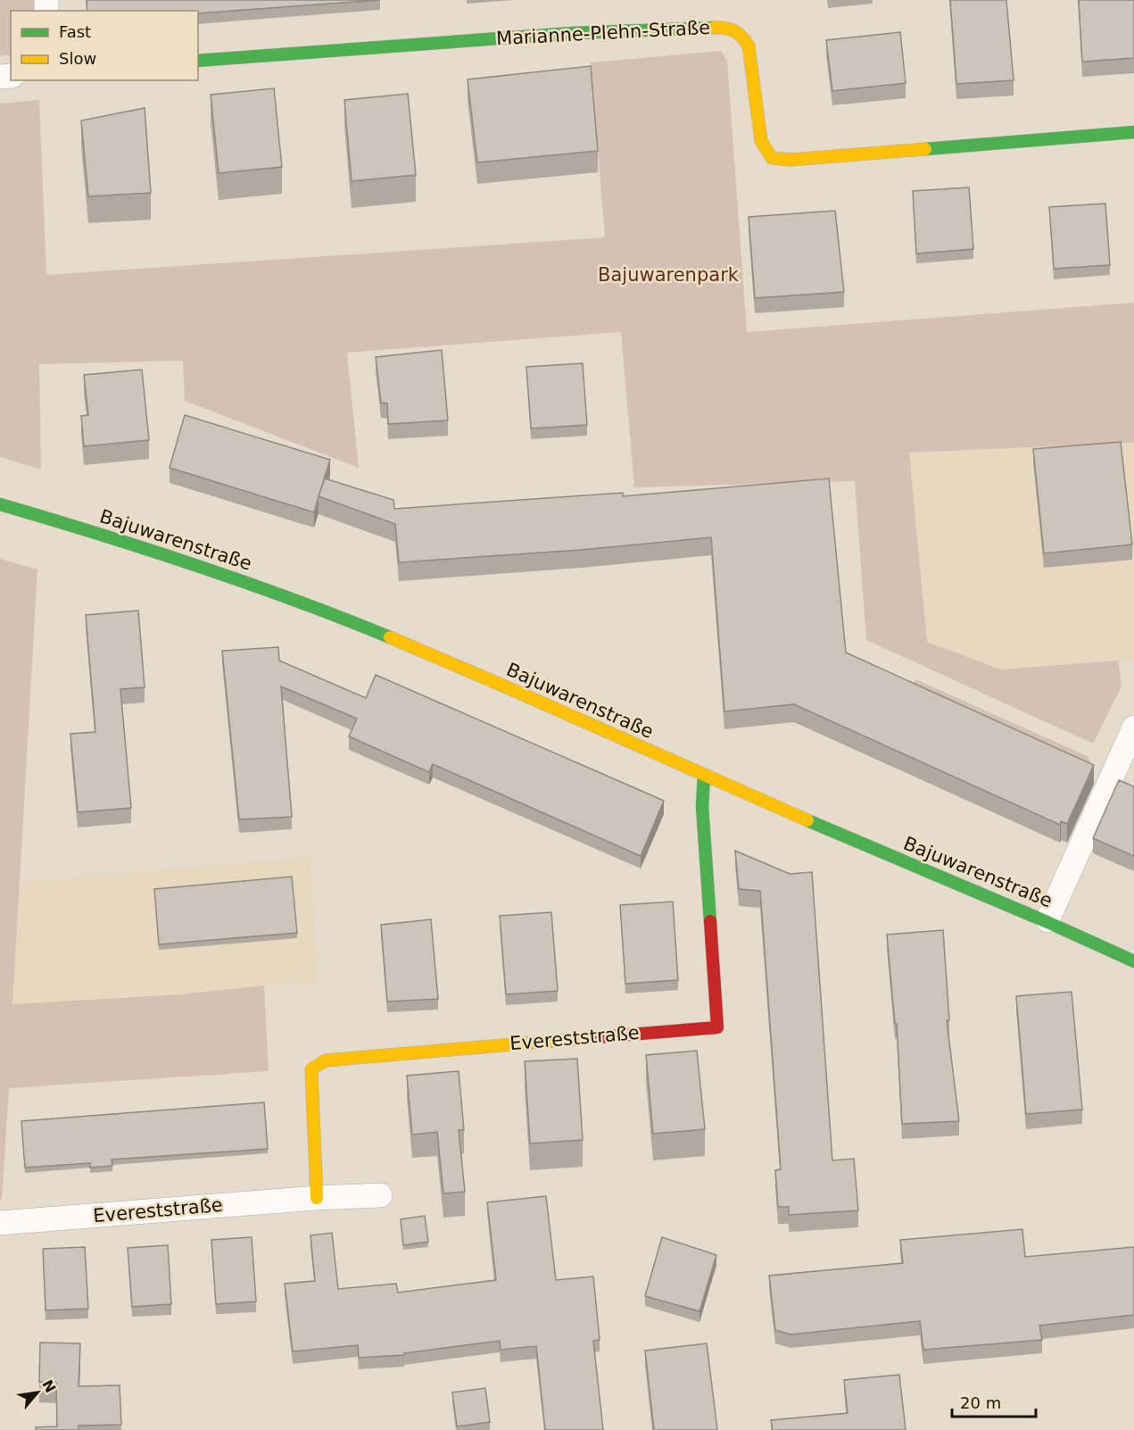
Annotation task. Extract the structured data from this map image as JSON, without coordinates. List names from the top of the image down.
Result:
{
  "streets": {
    "street": ["Marianne-Plehn-Straße", "Bajuwarenstraße", "Evereststraße"]
  },
  "crossings": [
    ["Bajuwarenstraße", "Evereststraße"]
  ],
  "parks": ["Bajuwarenpark"],
  "legend": ["Fast", "Slow"],
  "scale_bar": "20 m",
  "north": "top right"
}
